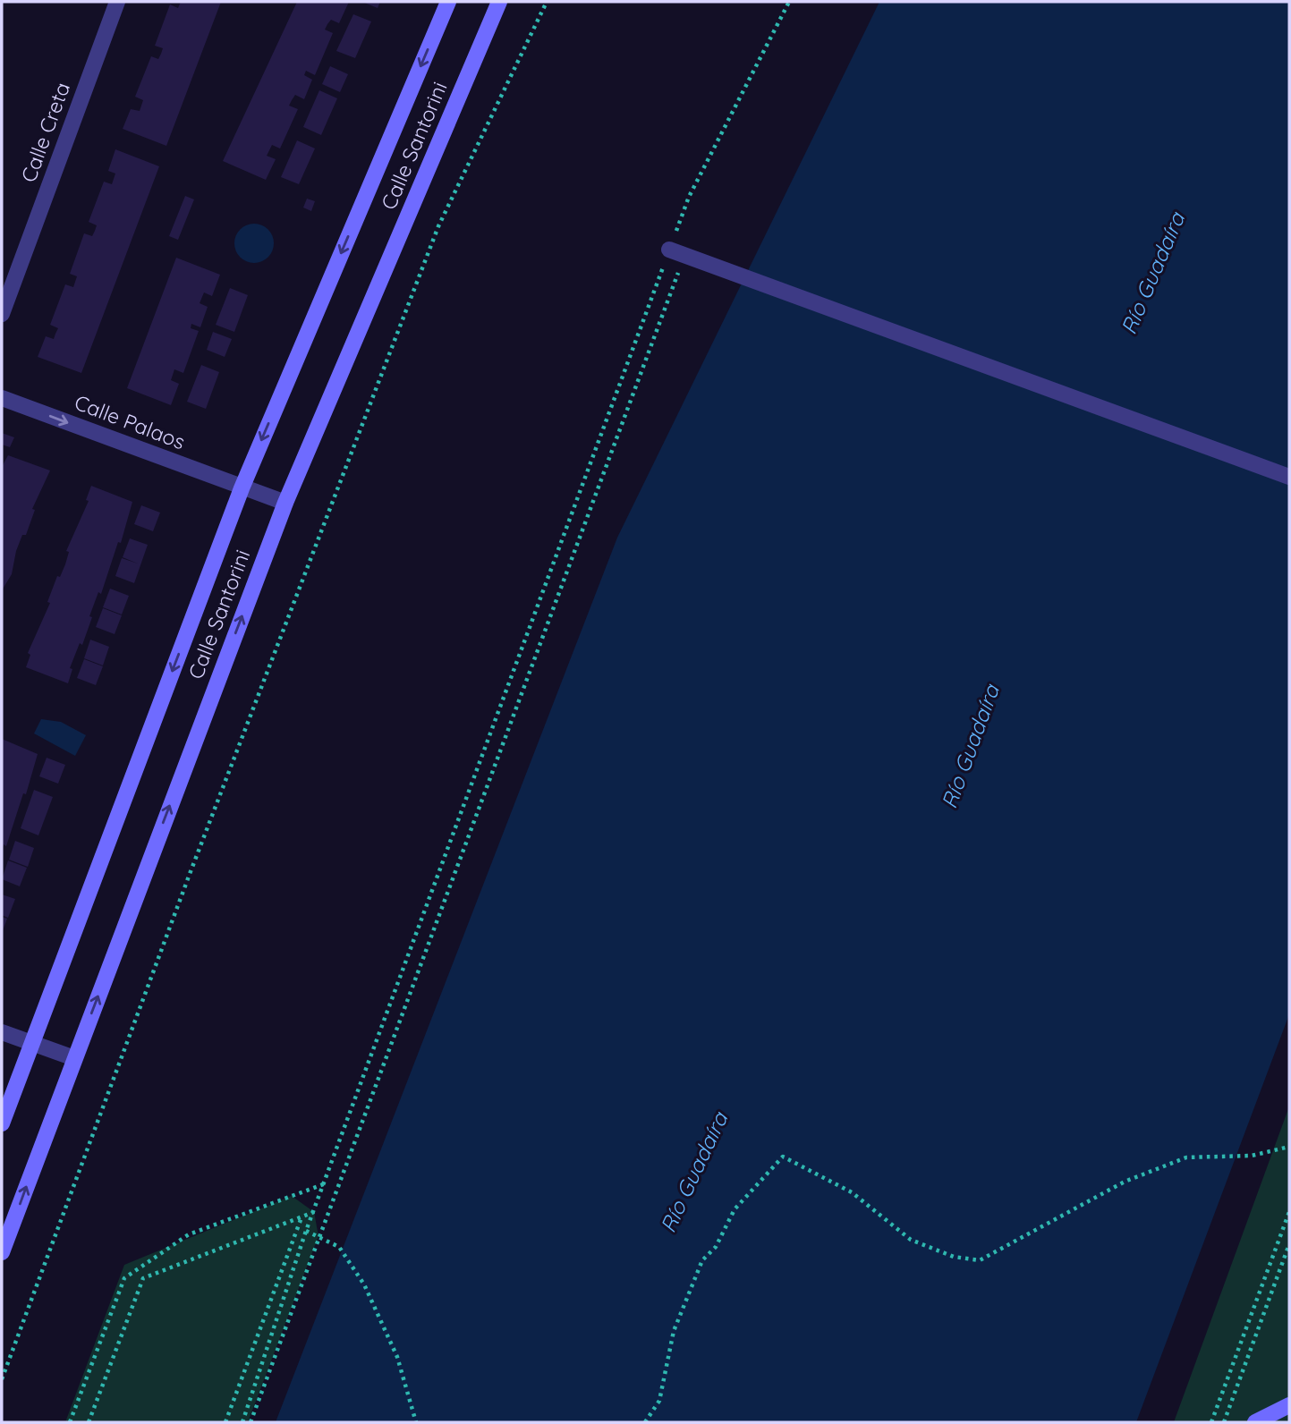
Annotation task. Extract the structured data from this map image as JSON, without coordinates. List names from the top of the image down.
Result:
{
  "streets": {
    "street": ["Calle Creta", "Calle Santorini", "Calle Palaos"]
  },
  "crossings": [
    ["Calle Santorini", "Calle Palaos"]
  ],
  "one_way": ["Calle Palaos"],
  "water": ["Río Guadaíra"]
}
